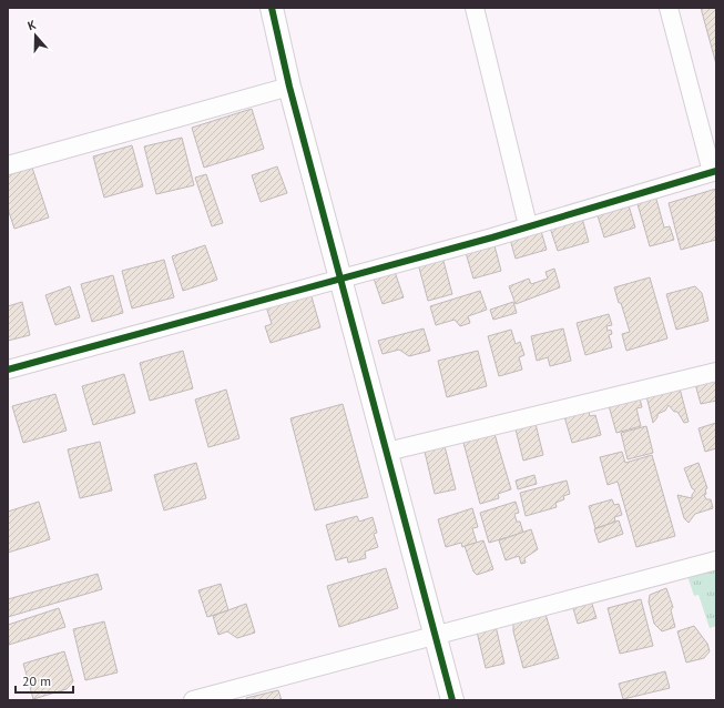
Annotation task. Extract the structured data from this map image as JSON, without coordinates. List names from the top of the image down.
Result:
{
  "scale_bar": "20 m",
  "north": "top"
}
